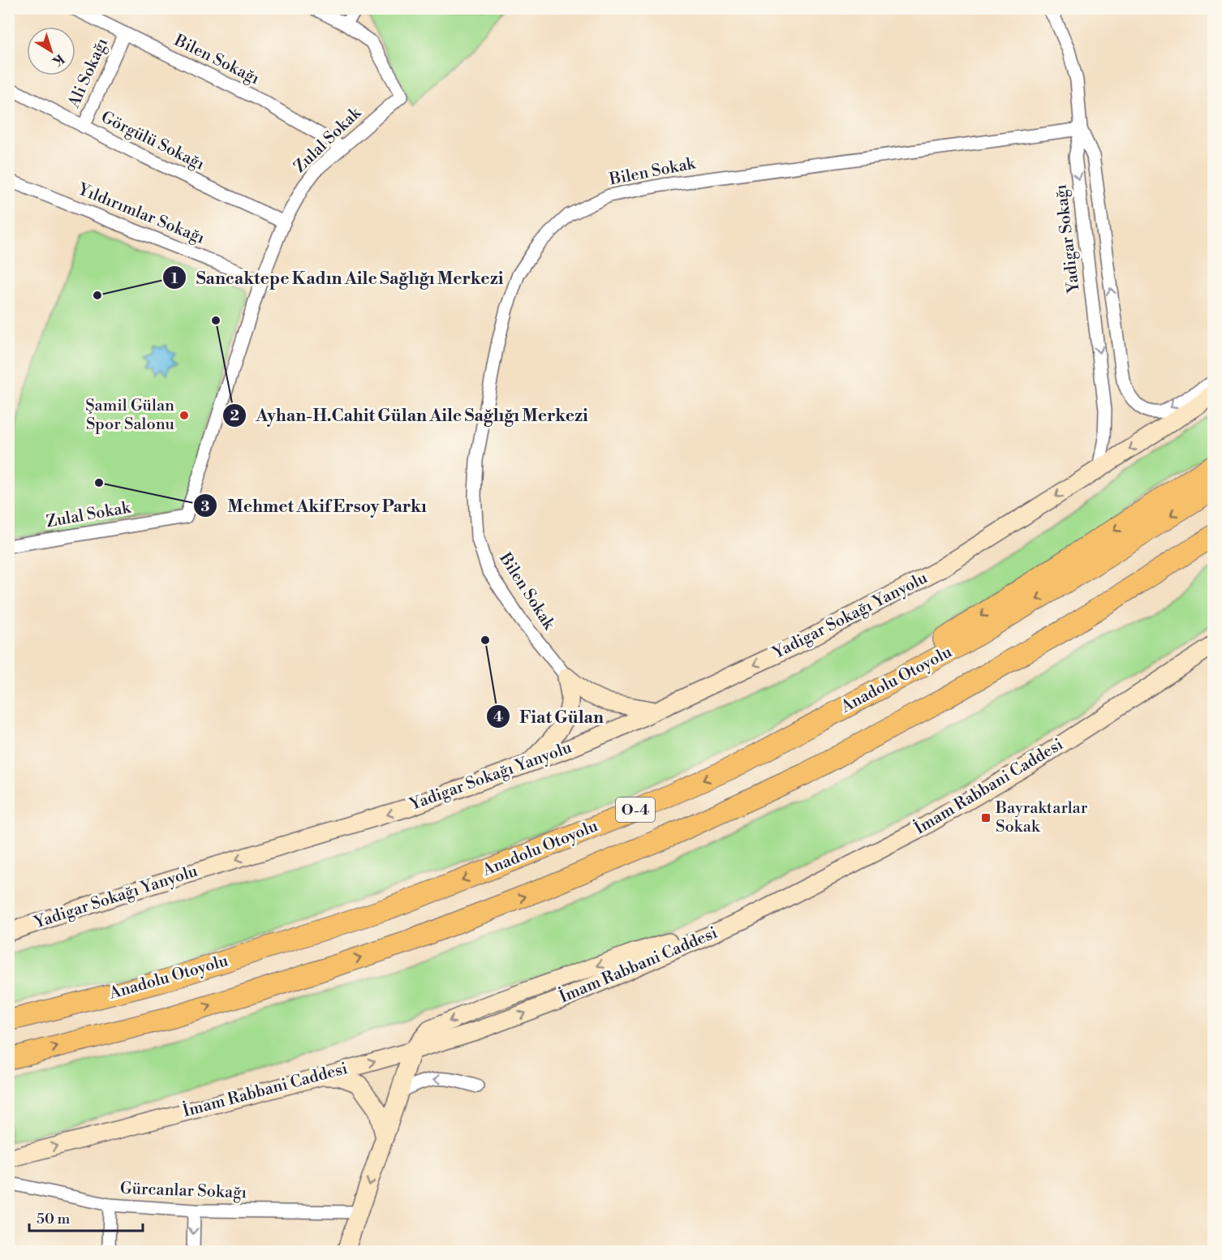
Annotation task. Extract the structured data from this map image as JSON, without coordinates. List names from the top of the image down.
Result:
{
  "streets": {
    "highway": ["Anadolu Otoyolu", "O-4"],
    "main road": ["Yadigar Sokağı Yanyolu", "İmam Rabbani Caddesi"],
    "street": [
      "Bilen Sokağı",
      "Ali Sokağı",
      "Zulal Sokak",
      "Görgülü Sokağı",
      "Bilen Sokak",
      "Yıldırımlar Sokağı",
      "Yadigar Sokağı",
      "Gürcanlar Sokağı"
    ]
  },
  "crossings": [
    ["Bilen Sokağı", "Ali Sokağı"],
    ["Bilen Sokağı", "Zulal Sokak"],
    ["Ali Sokağı", "Görgülü Sokağı"],
    ["Zulal Sokak", "Görgülü Sokağı"],
    ["Zulal Sokak", "Yıldırımlar Sokağı"],
    ["Bilen Sokak", "Yadigar Sokağı"],
    ["Yadigar Sokağı", "Yadigar Sokağı Yanyolu"]
  ],
  "one_way": ["Yadigar Sokağı", "Yadigar Sokağı Yanyolu"],
  "places": {
    "other": [
      "Sancaktepe Kadın Aile Sağlığı Merkezi",
      "Ayhan-H.Cahit Gülan Aile Sağlığı Merkezi",
      "Şamil Gülan Spor Salonu",
      "Mehmet Akif Ersoy Parkı",
      "Fiat Gülan"
    ],
    "transit": ["Bayraktarlar Sokak"]
  },
  "scale_bar": "50 m",
  "north": "bottom right"
}
